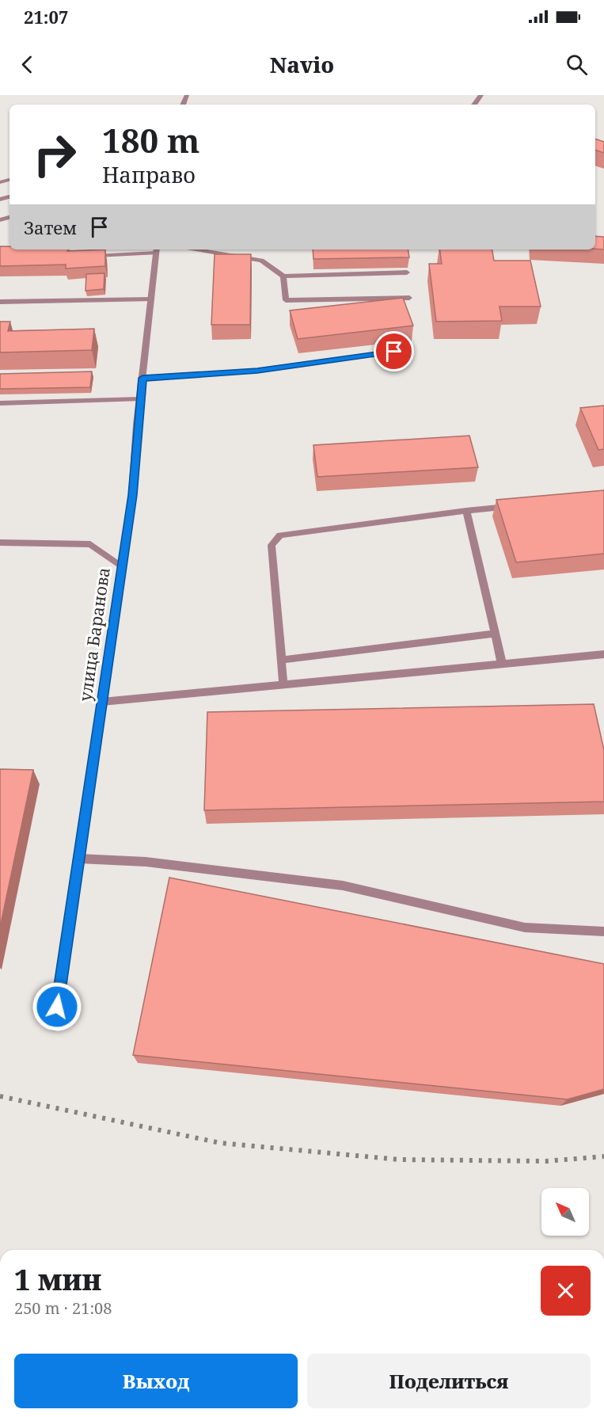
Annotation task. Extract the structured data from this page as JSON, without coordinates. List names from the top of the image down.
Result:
{
  "streets": {
    "street": ["улица Баранова"]
  },
  "north": "top left",
  "page": {
    "status": "21:07",
    "header": "Navio",
    "turn": ["180 m", "Направо"],
    "then": "Затем",
    "heading": ["1 мин", "250 m · 21:08"],
    "buttons": ["Выход", "Поделиться"]
  }
}
